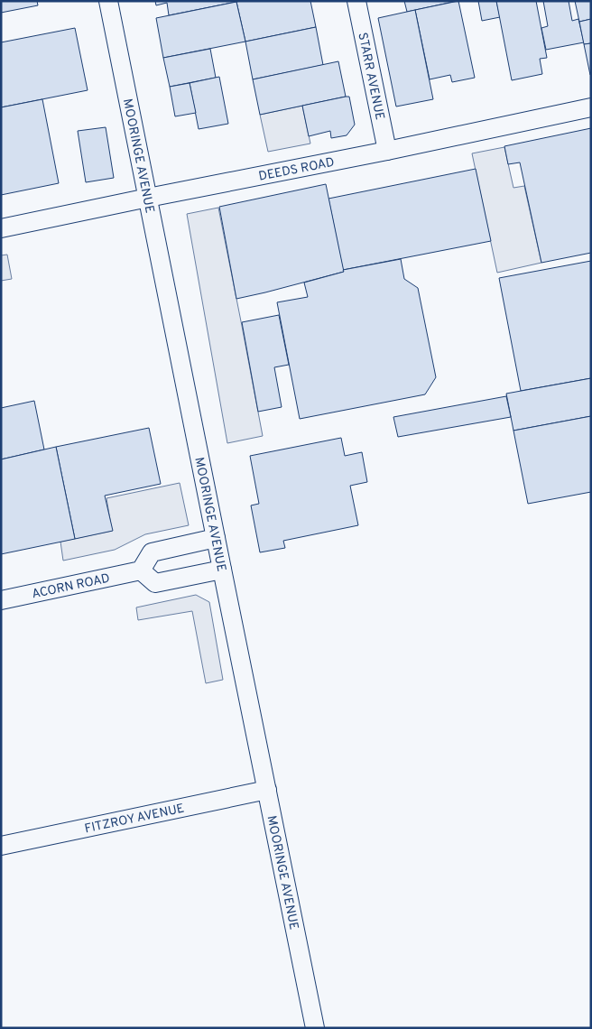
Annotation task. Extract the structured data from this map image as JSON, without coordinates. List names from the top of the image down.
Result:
{
  "streets": {
    "street": [
      "STARR AVENUE",
      "MOORINGE AVENUE",
      "DEEDS ROAD",
      "ACORN ROAD",
      "FITZROY AVENUE"
    ]
  },
  "crossings": [
    ["STARR AVENUE", "DEEDS ROAD"],
    ["MOORINGE AVENUE", "DEEDS ROAD"],
    ["MOORINGE AVENUE", "FITZROY AVENUE"]
  ]
}
